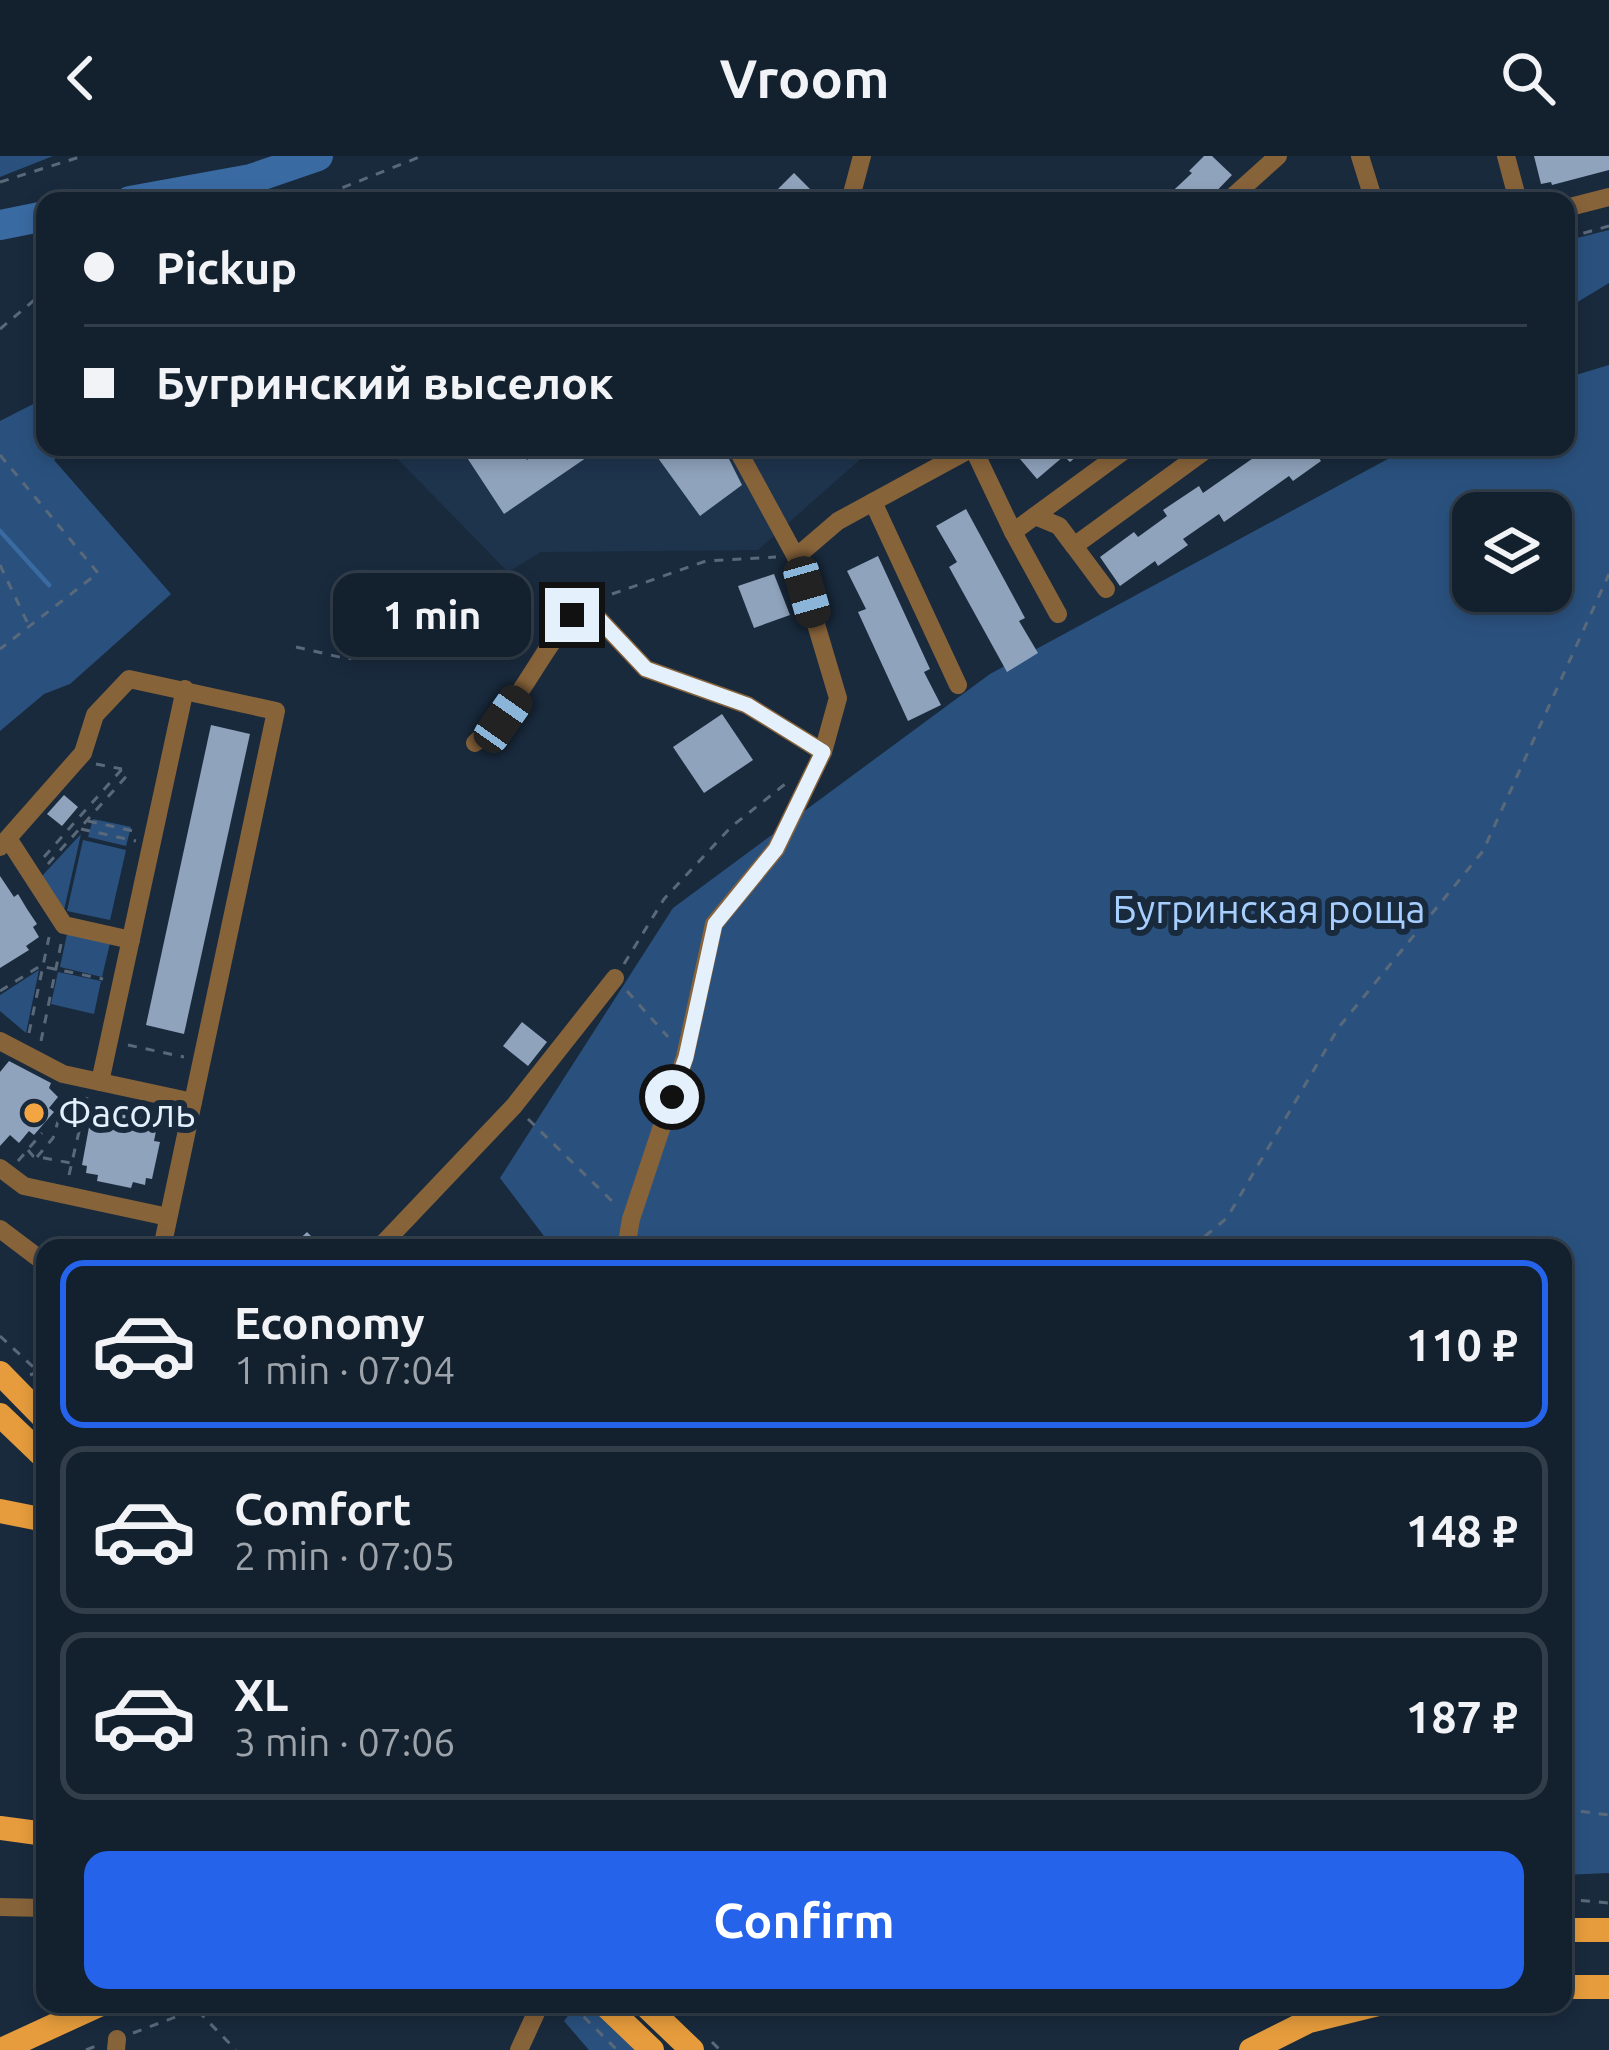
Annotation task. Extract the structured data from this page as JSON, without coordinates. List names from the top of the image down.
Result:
{
  "parks": ["Бугринская роща"],
  "places": ["Фасоль"],
  "page": {
    "header": "Vroom",
    "banner": ["Pickup", "Бугринский выселок"],
    "bubble": "1 min",
    "list": [
      {
        "name": "Economy",
        "note": "1 min · 07:04",
        "value": "110 ₽"
      },
      {
        "name": "Comfort",
        "note": "2 min · 07:05",
        "value": "148 ₽"
      },
      {
        "name": "XL",
        "note": "3 min · 07:06",
        "value": "187 ₽"
      }
    ],
    "buttons": "Confirm"
  }
}
